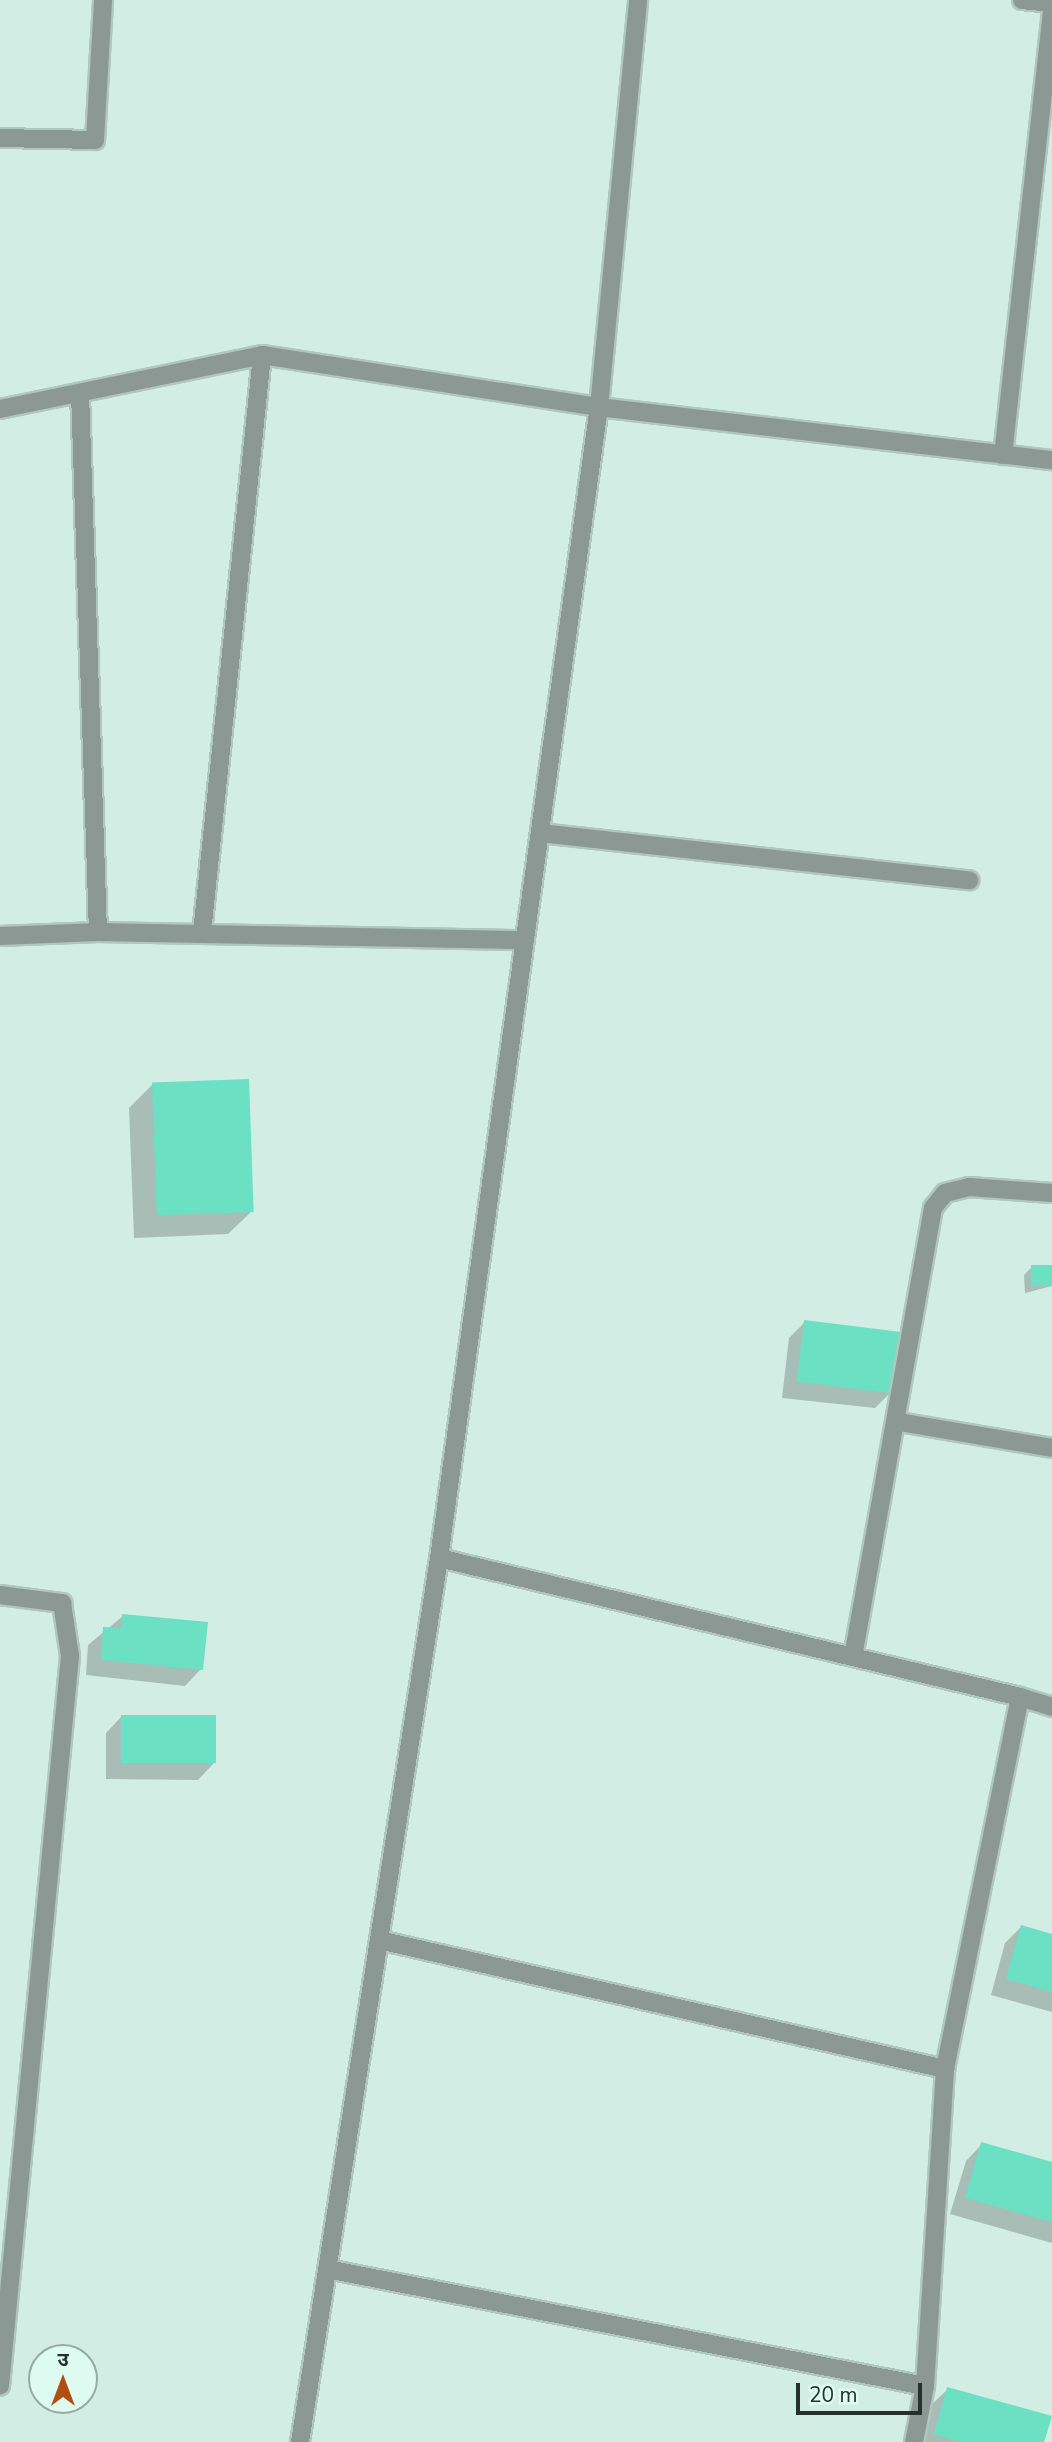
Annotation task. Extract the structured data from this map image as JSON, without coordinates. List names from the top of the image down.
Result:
{
  "scale_bar": "20 m",
  "north": "top"
}
